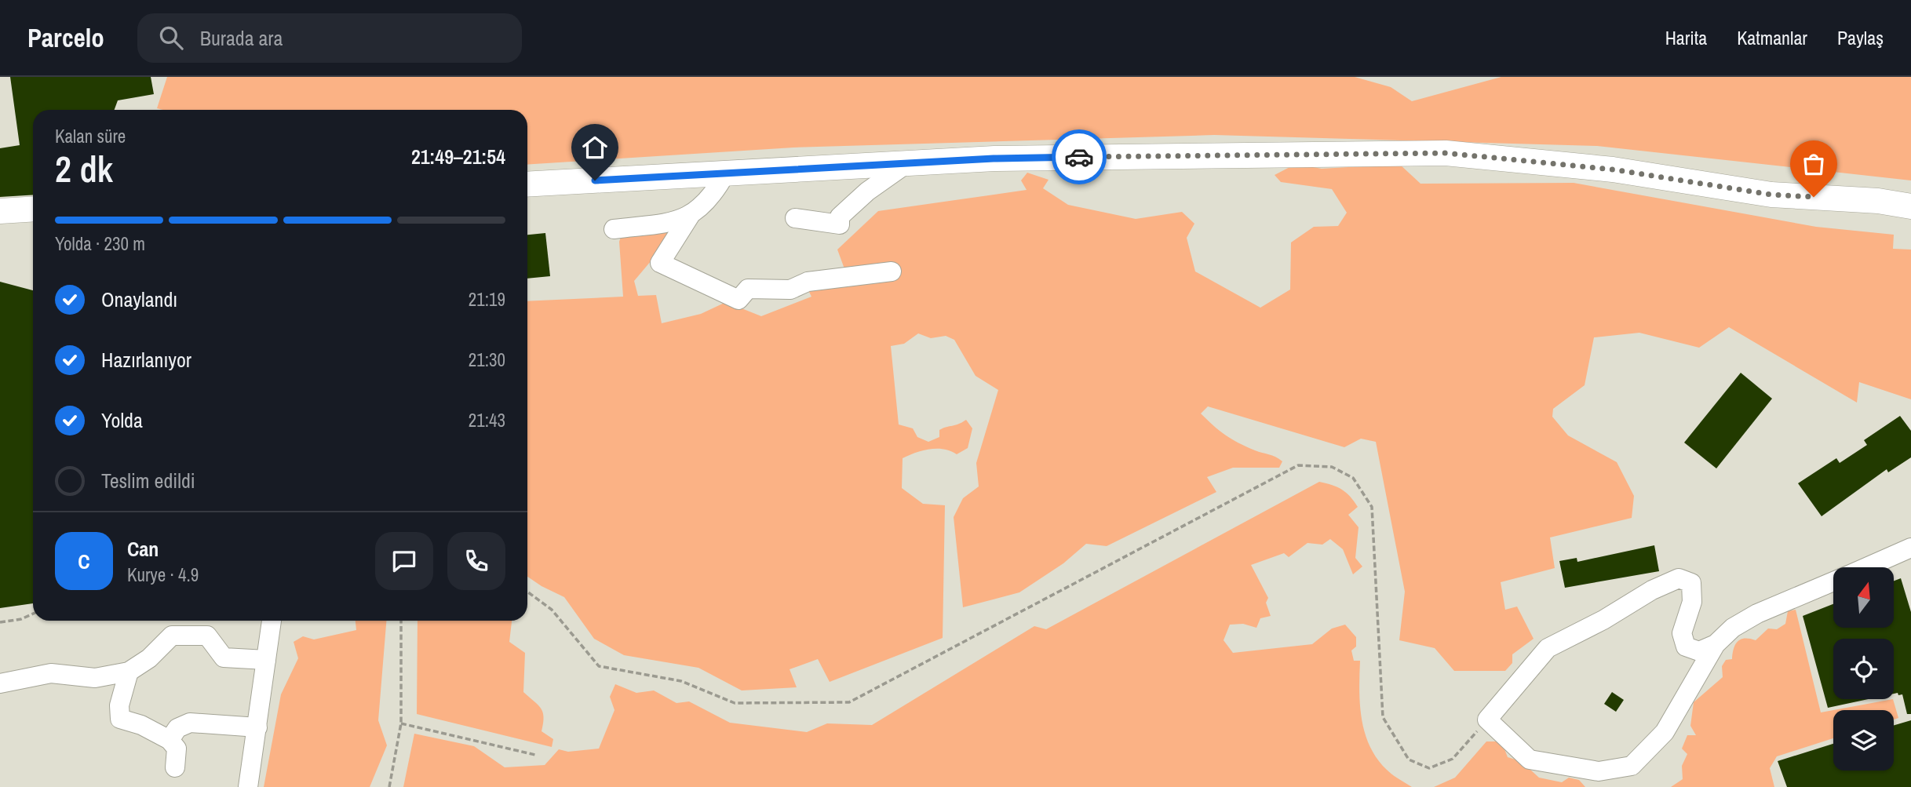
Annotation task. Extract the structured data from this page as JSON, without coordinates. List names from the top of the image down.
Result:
{
  "north": "top",
  "page": {
    "header": "Parcelo",
    "search": "Burada ara",
    "nav": ["Harita", "Katmanlar", "Paylaş"],
    "heading": ["2 dk", "Kalan süre", "21:49–21:54"],
    "panel": ["Can", "Kurye · 4.9"],
    "bar": "Yolda · 230 m",
    "list": [
      ["Onaylandı", "21:19"],
      ["Hazırlanıyor", "21:30"],
      ["Yolda", "21:43"],
      "Teslim edildi"
    ],
    "round": "C"
  }
}
